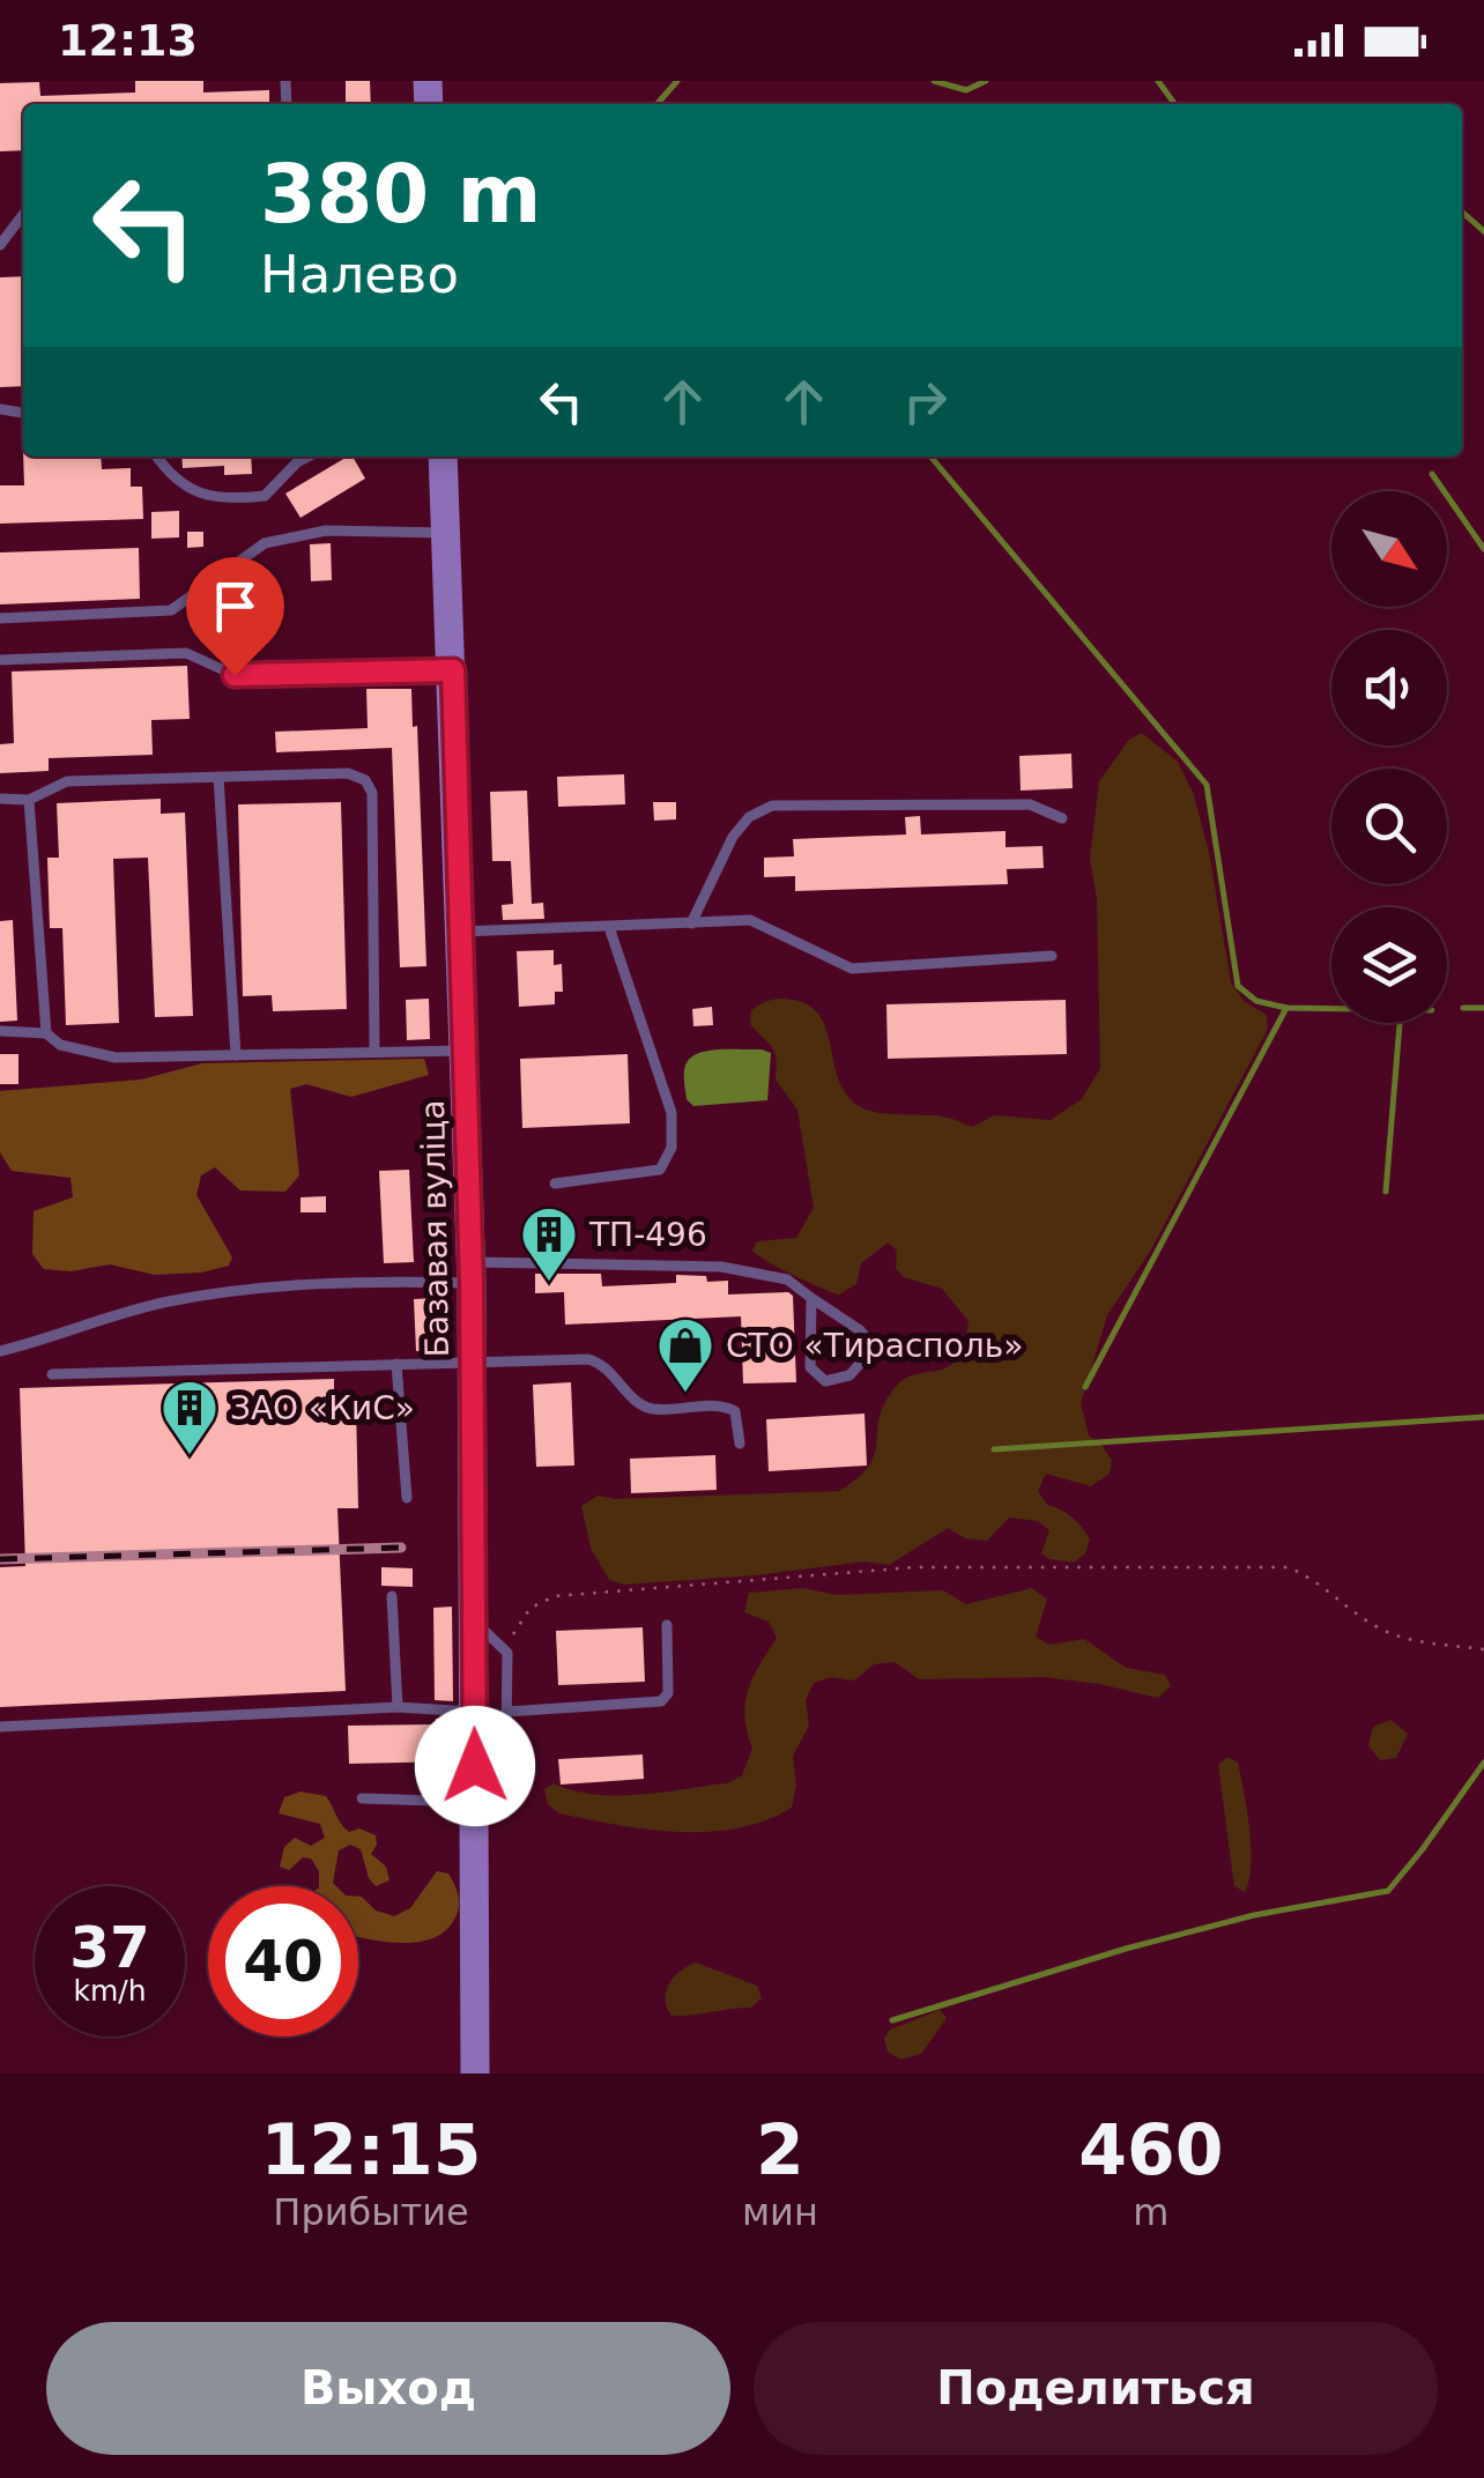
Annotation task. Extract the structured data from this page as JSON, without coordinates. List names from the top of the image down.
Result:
{
  "streets": {
    "street": ["Базавая вуліца"]
  },
  "places": {
    "building": ["ТП-496", "ЗАО «КиС»"],
    "shop": ["СТО «Тирасполь»"]
  },
  "north": "bottom right",
  "page": {
    "status": "12:13",
    "turn": ["380 m", "Налево"],
    "speed": "37 km/h",
    "limit": "40",
    "eta": [
      "12:15",
      "Прибытие",
      "2",
      "мин",
      "460",
      "m"
    ],
    "buttons": ["Выход", "Поделиться"]
  }
}
